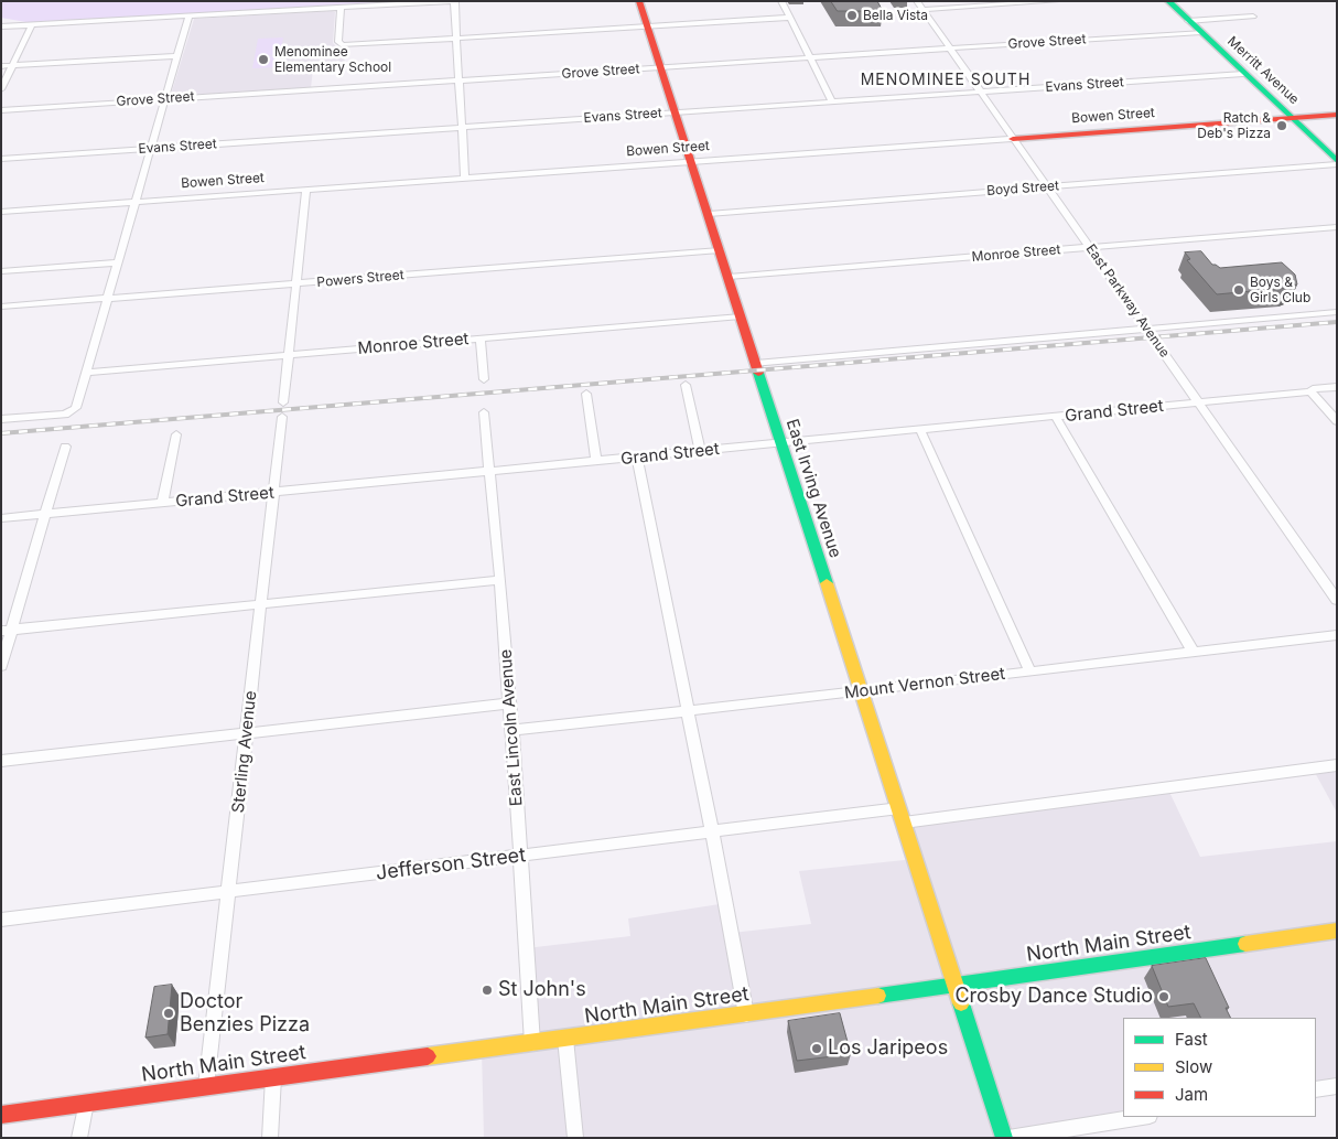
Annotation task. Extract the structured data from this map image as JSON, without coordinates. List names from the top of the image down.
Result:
{
  "streets": {
    "street": [
      "Grove Street",
      "Merritt Avenue",
      "Evans Street",
      "Bowen Street",
      "Boyd Street",
      "Monroe Street",
      "Powers Street",
      "East Parkway Avenue",
      "Grand Street",
      "East Irving Avenue",
      "Mount Vernon Street",
      "East Lincoln Avenue",
      "Sterling Avenue",
      "Jefferson Street",
      "North Main Street"
    ]
  },
  "crossings": [
    ["Grove Street", "Merritt Avenue"],
    ["Grove Street", "East Parkway Avenue"],
    ["Grove Street", "East Irving Avenue"],
    ["Merritt Avenue", "Evans Street"],
    ["Merritt Avenue", "Bowen Street"],
    ["Merritt Avenue", "Boyd Street"],
    ["Evans Street", "East Parkway Avenue"],
    ["Evans Street", "East Irving Avenue"],
    ["Bowen Street", "East Parkway Avenue"],
    ["Bowen Street", "East Irving Avenue"],
    ["Boyd Street", "East Parkway Avenue"],
    ["Boyd Street", "East Irving Avenue"],
    ["Monroe Street", "East Parkway Avenue"],
    ["Monroe Street", "East Irving Avenue"],
    ["Powers Street", "East Irving Avenue"],
    ["East Parkway Avenue", "Grand Street"],
    ["Grand Street", "East Irving Avenue"],
    ["Grand Street", "East Lincoln Avenue"],
    ["Grand Street", "Sterling Avenue"],
    ["East Irving Avenue", "Mount Vernon Street"],
    ["East Irving Avenue", "Jefferson Street"],
    ["East Irving Avenue", "North Main Street"],
    ["Mount Vernon Street", "East Lincoln Avenue"],
    ["East Lincoln Avenue", "Jefferson Street"],
    ["East Lincoln Avenue", "North Main Street"],
    ["Sterling Avenue", "Jefferson Street"],
    ["Sterling Avenue", "North Main Street"]
  ],
  "districts": ["MENOMINEE SOUTH"],
  "places": [
    "Bella Vista",
    "Menominee Elementary School",
    "Ratch & Deb's Pizza",
    "Boys & Girls Club",
    "St John's",
    "Crosby Dance Studio",
    "Doctor Benzies Pizza",
    "Los Jaripeos"
  ],
  "legend": ["Fast", "Slow", "Jam"]
}
